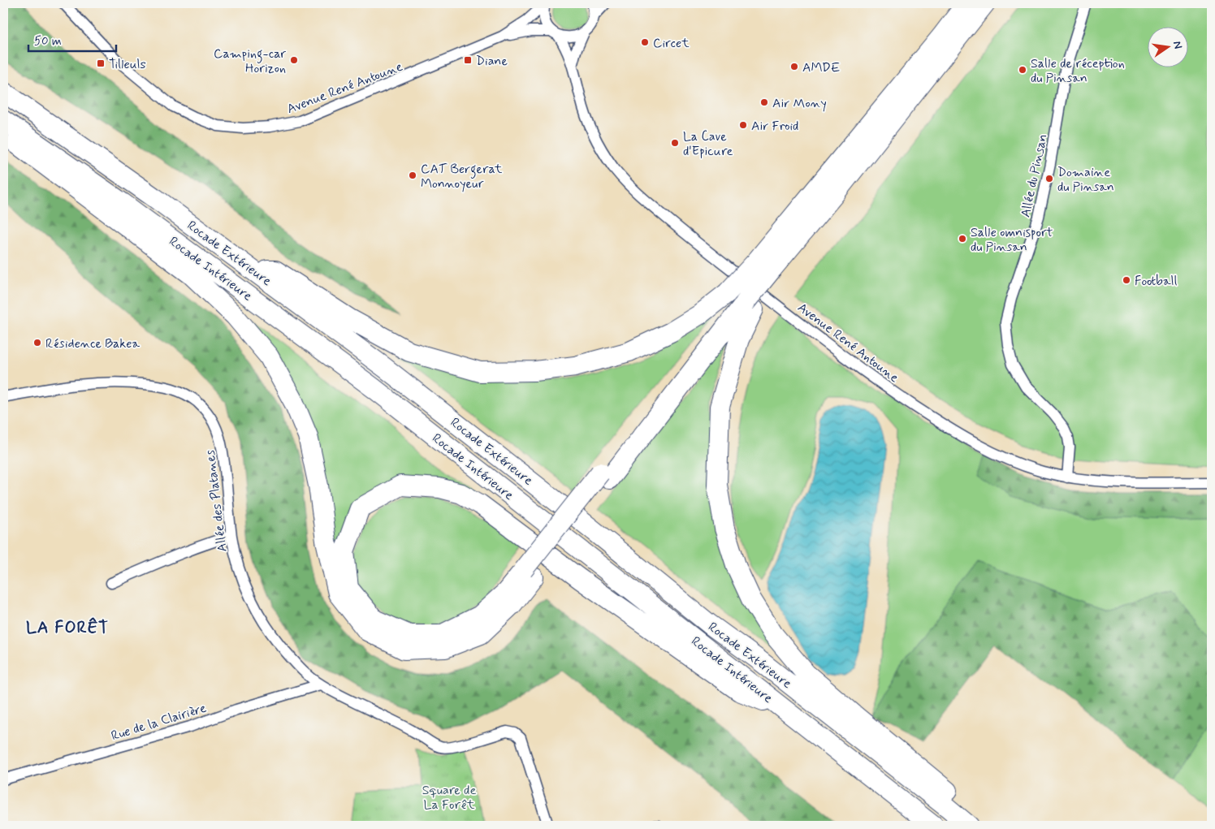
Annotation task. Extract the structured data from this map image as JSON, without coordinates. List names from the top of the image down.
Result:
{
  "streets": {
    "highway": ["Rocade Extérieure", "Rocade Intérieure"],
    "street": [
      "Avenue René Antoune",
      "Allée du Pinsan",
      "Allée des Platanes",
      "Rue de la Clairière"
    ]
  },
  "crossings": [
    ["Avenue René Antoune", "Allée du Pinsan"],
    ["Allée des Platanes", "Rue de la Clairière"]
  ],
  "districts": ["LA FORÊT"],
  "parks": ["Square de La Forêt"],
  "places": {
    "other": [
      "Circet",
      "Camping-car Horizon",
      "AMDE",
      "Salle de réception du Pinsan",
      "Air Mony",
      "Air Froid",
      "La Cave d'Epicure",
      "CAT Bergerat Monnoyeur",
      "Domaine du Pinsan",
      "Salle omnisport du Pinsan",
      "Football",
      "Résidence Bakea"
    ],
    "transit": ["Diane", "Tilleuls"]
  },
  "scale_bar": "50 m",
  "north": "right"
}
